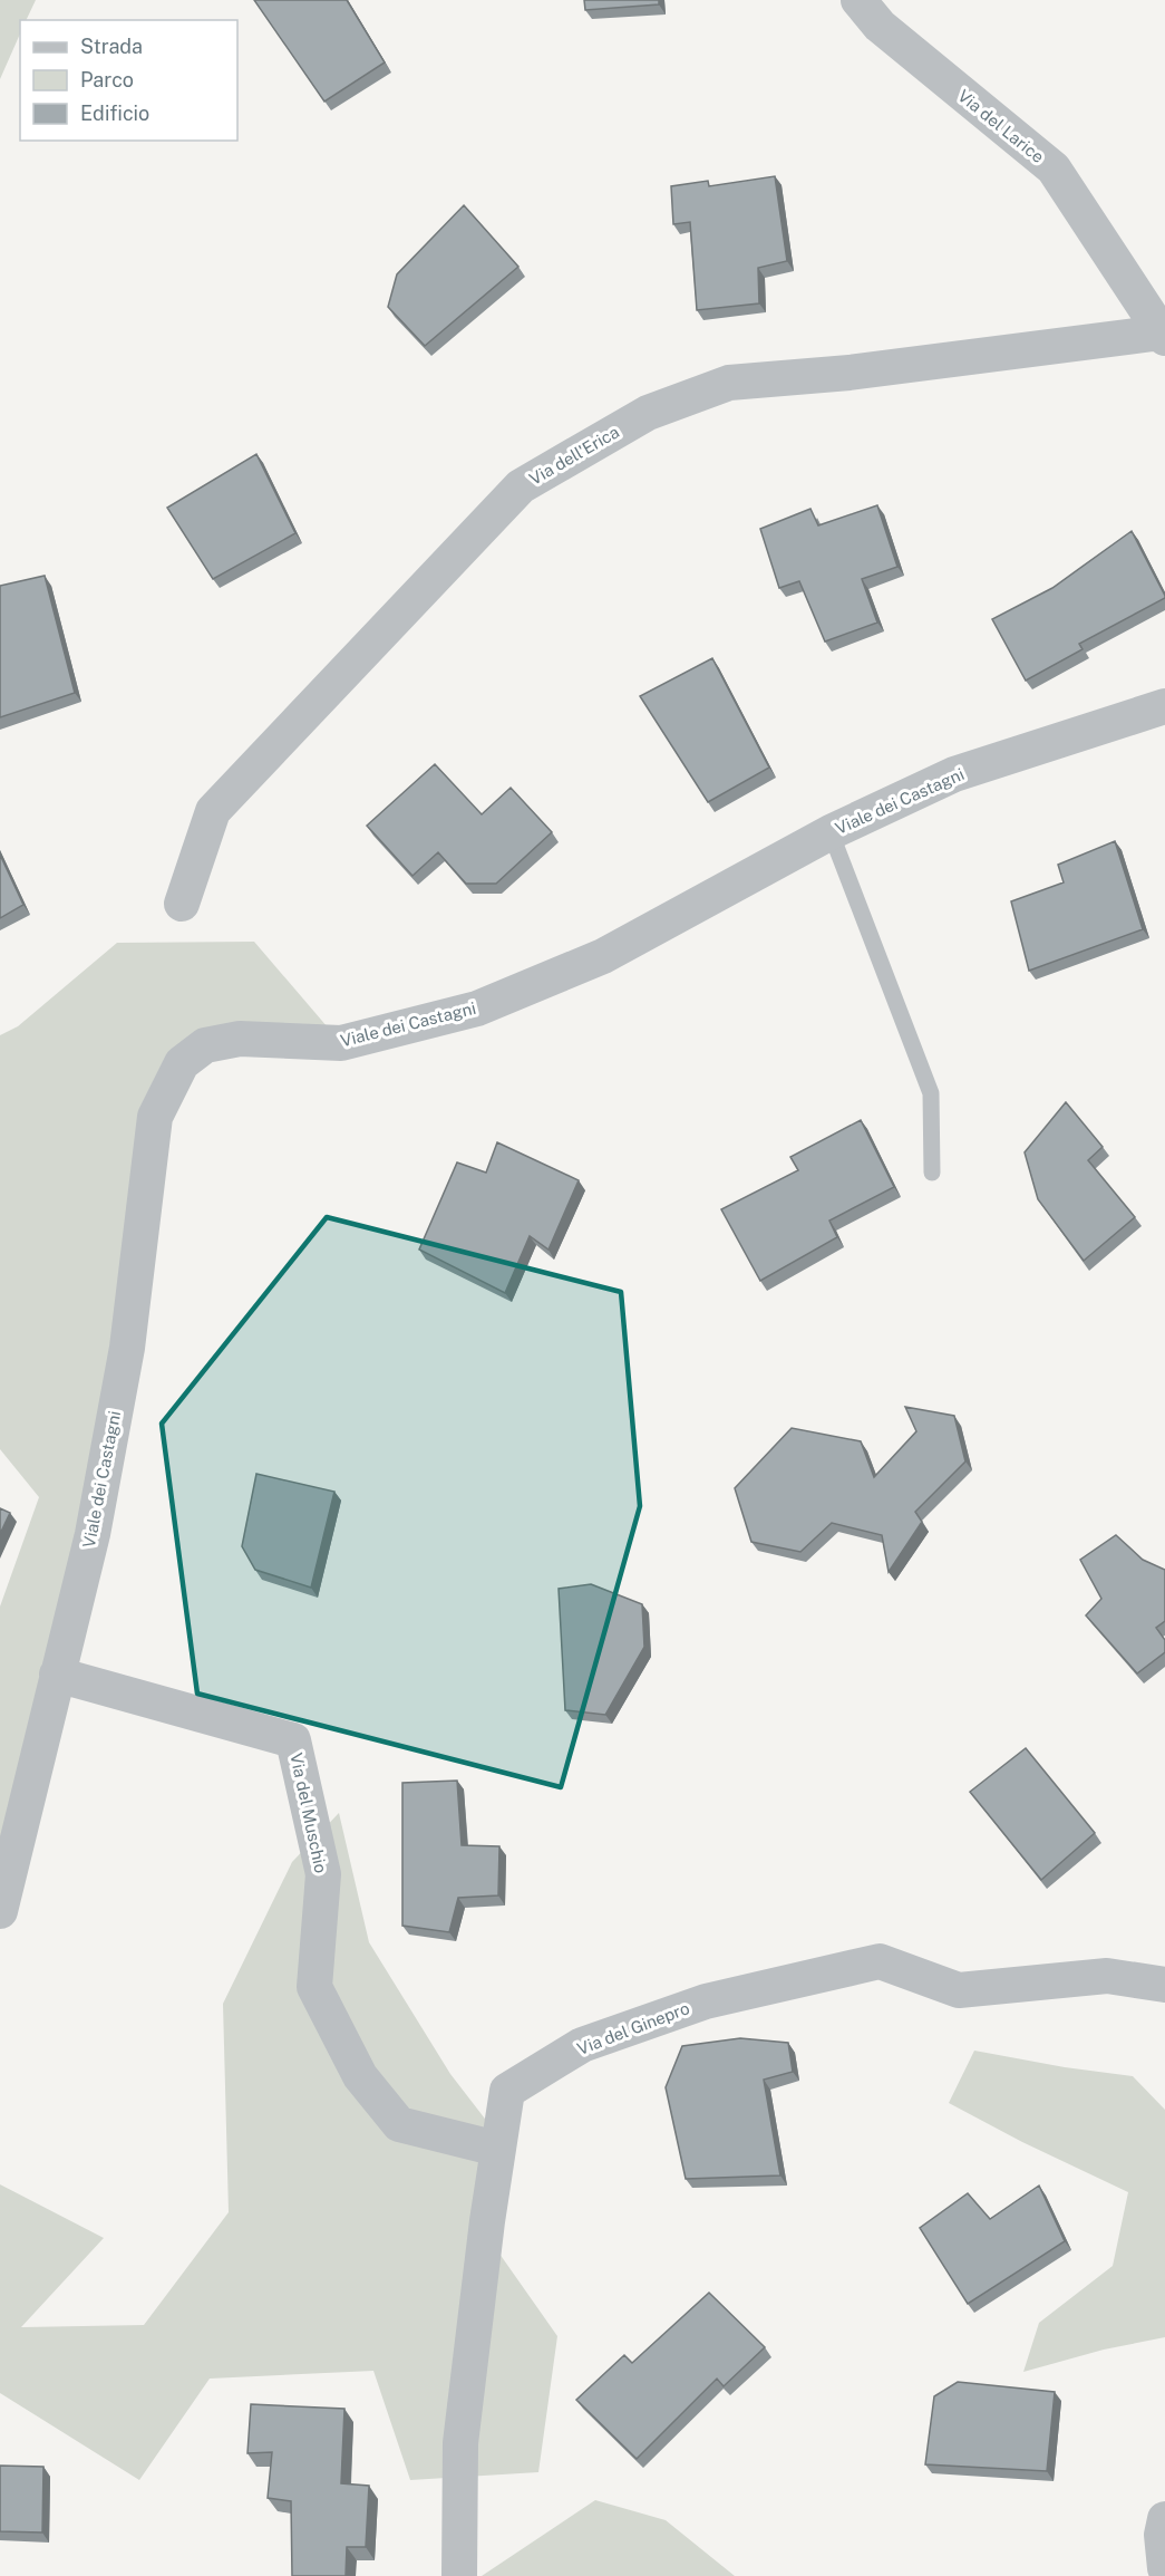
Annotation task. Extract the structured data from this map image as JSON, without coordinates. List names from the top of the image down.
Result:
{
  "streets": {
    "street": [
      "Via del Larice",
      "Via dell'Erica",
      "Viale dei Castagni",
      "Via del Muschio",
      "Via del Ginepro"
    ]
  },
  "crossings": [
    ["Via del Larice", "Via dell'Erica"],
    ["Viale dei Castagni", "Via del Muschio"],
    ["Via del Muschio", "Via del Ginepro"]
  ],
  "legend": ["Strada", "Parco", "Edificio"]
}
